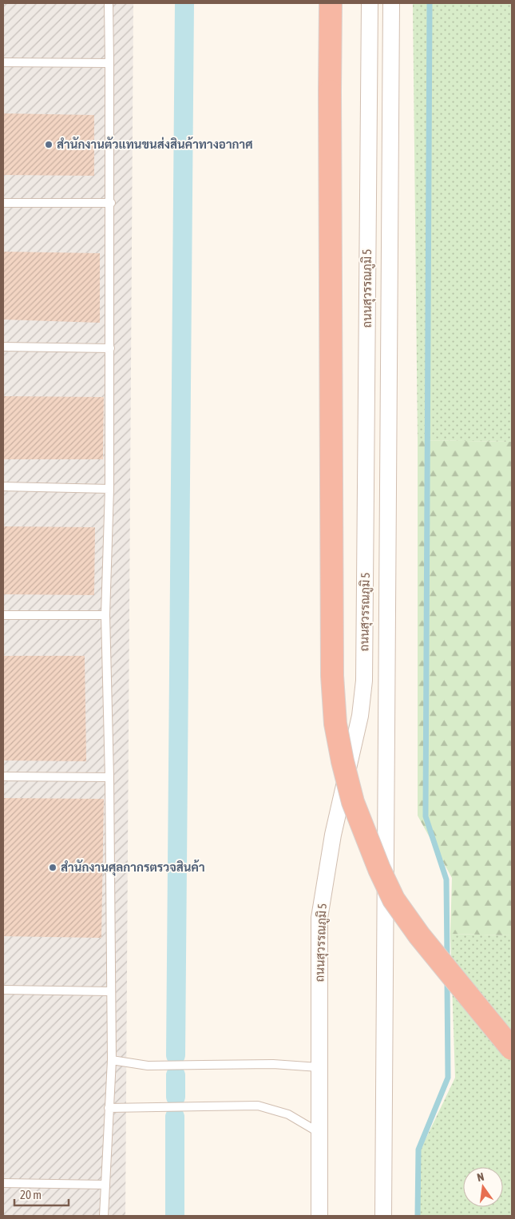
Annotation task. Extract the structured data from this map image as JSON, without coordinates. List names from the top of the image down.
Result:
{
  "streets": {
    "street": ["ถนนสุวรรณภูมิ 5"]
  },
  "places": ["สำนักงานตัวแทนขนส่งสินค้าทางอากาศ", "สำนักงานศุลกากรตรวจสินค้า"],
  "scale_bar": "20 m",
  "north": "top"
}
